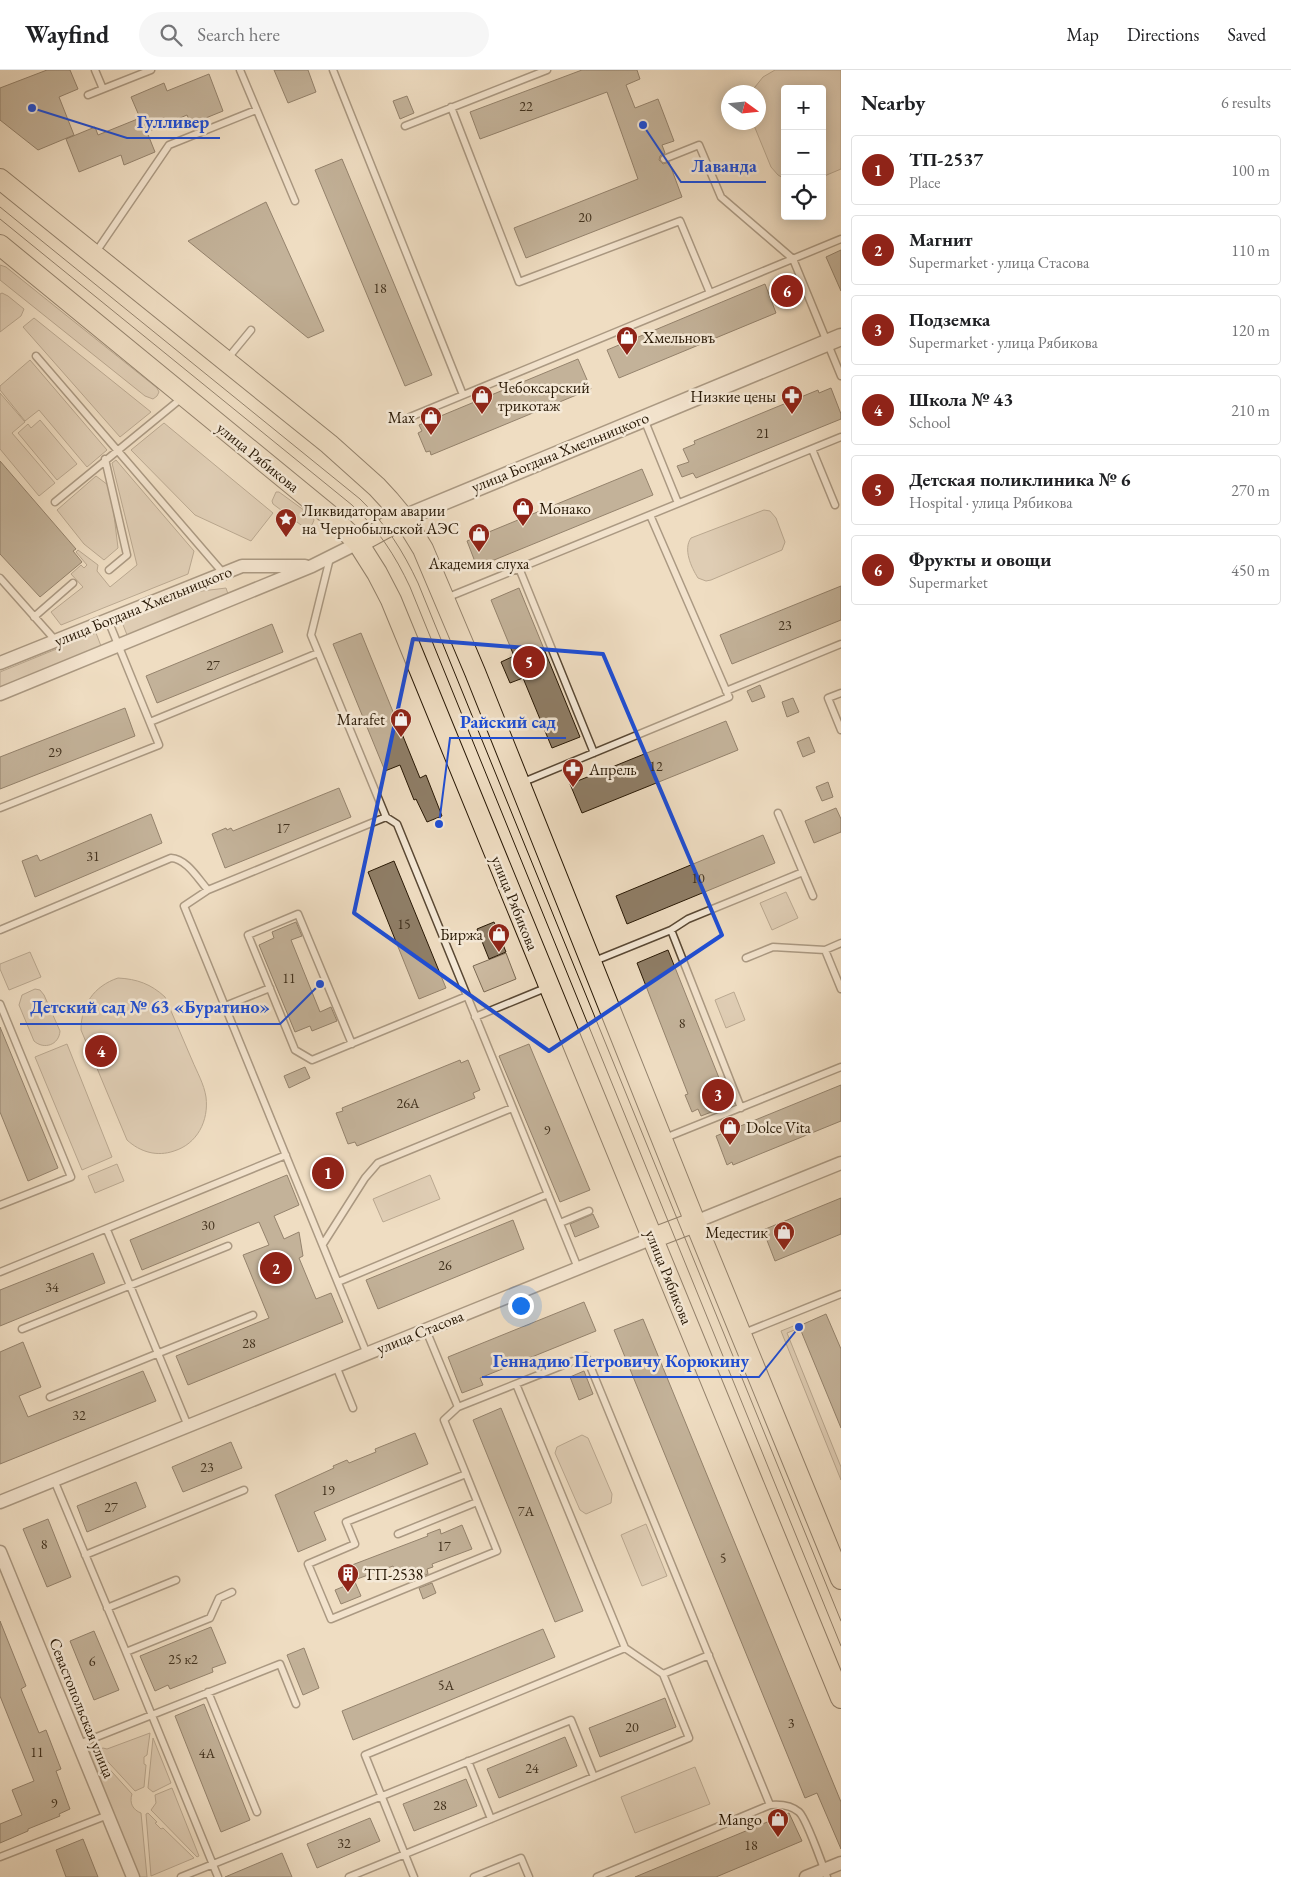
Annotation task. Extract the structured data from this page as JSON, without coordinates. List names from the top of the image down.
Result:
{
  "streets": {
    "main road": ["улица Богдана Хмельницкого", "улица Рябикова", "улица Стасова"],
    "street": ["Севастопольская улица"]
  },
  "crossings": [
    ["улица Богдана Хмельницкого", "улица Рябикова"],
    ["улица Рябикова", "улица Стасова"]
  ],
  "places": {
    "other": [
      "Гулливер",
      "Лаванда",
      "Райский сад",
      "Детский сад № 63 «Буратино»",
      "Геннадию Петровичу Корюкину"
    ],
    "shop": [
      "Хмельновъ",
      "Чебоксарский трикотаж",
      "Max",
      "Монако",
      "Академия слуха",
      "Marafet",
      "Биржа",
      "Dolce Vita",
      "Медестик",
      "Mango"
    ],
    "pharmacy": ["Низкие цены", "Апрель"],
    "place": ["Ликвидаторам аварии на Чернобыльской АЭС"],
    "building": ["ТП-2538"]
  },
  "house_numbers": [
    "22",
    "20",
    "18",
    "21",
    "23",
    "27",
    "29",
    "12",
    "17",
    "31",
    "10",
    "15",
    "11",
    "8",
    "26А",
    "9",
    "30",
    "26",
    "34",
    "28",
    "32",
    "23",
    "19",
    "27",
    "7А",
    "8",
    "17",
    "5",
    "25 к2",
    "6",
    "5А",
    "3",
    "20",
    "11",
    "4А",
    "24",
    "9",
    "28",
    "32",
    "18"
  ],
  "north": "right",
  "page": {
    "header": "Wayfind",
    "search": "Search here",
    "nav": ["Map", "Directions", "Saved"],
    "heading": ["Nearby", "6 results"],
    "map_buttons": ["+", "−"],
    "list": [
      {
        "mark": "1",
        "name": "ТП-2537",
        "note": "Place",
        "value": "100 m"
      },
      {
        "mark": "2",
        "name": "Магнит",
        "note": "Supermarket · улица Стасова",
        "value": "110 m"
      },
      {
        "mark": "3",
        "name": "Подземка",
        "note": "Supermarket · улица Рябикова",
        "value": "120 m"
      },
      {
        "mark": "4",
        "name": "Школа № 43",
        "note": "School",
        "value": "210 m"
      },
      {
        "mark": "5",
        "name": "Детская поликлиника № 6",
        "note": "Hospital · улица Рябикова",
        "value": "270 m"
      },
      {
        "mark": "6",
        "name": "Фрукты и овощи",
        "note": "Supermarket",
        "value": "450 m"
      }
    ],
    "pins": [
      "6",
      "5",
      "4",
      "3",
      "1",
      "2"
    ]
  }
}
